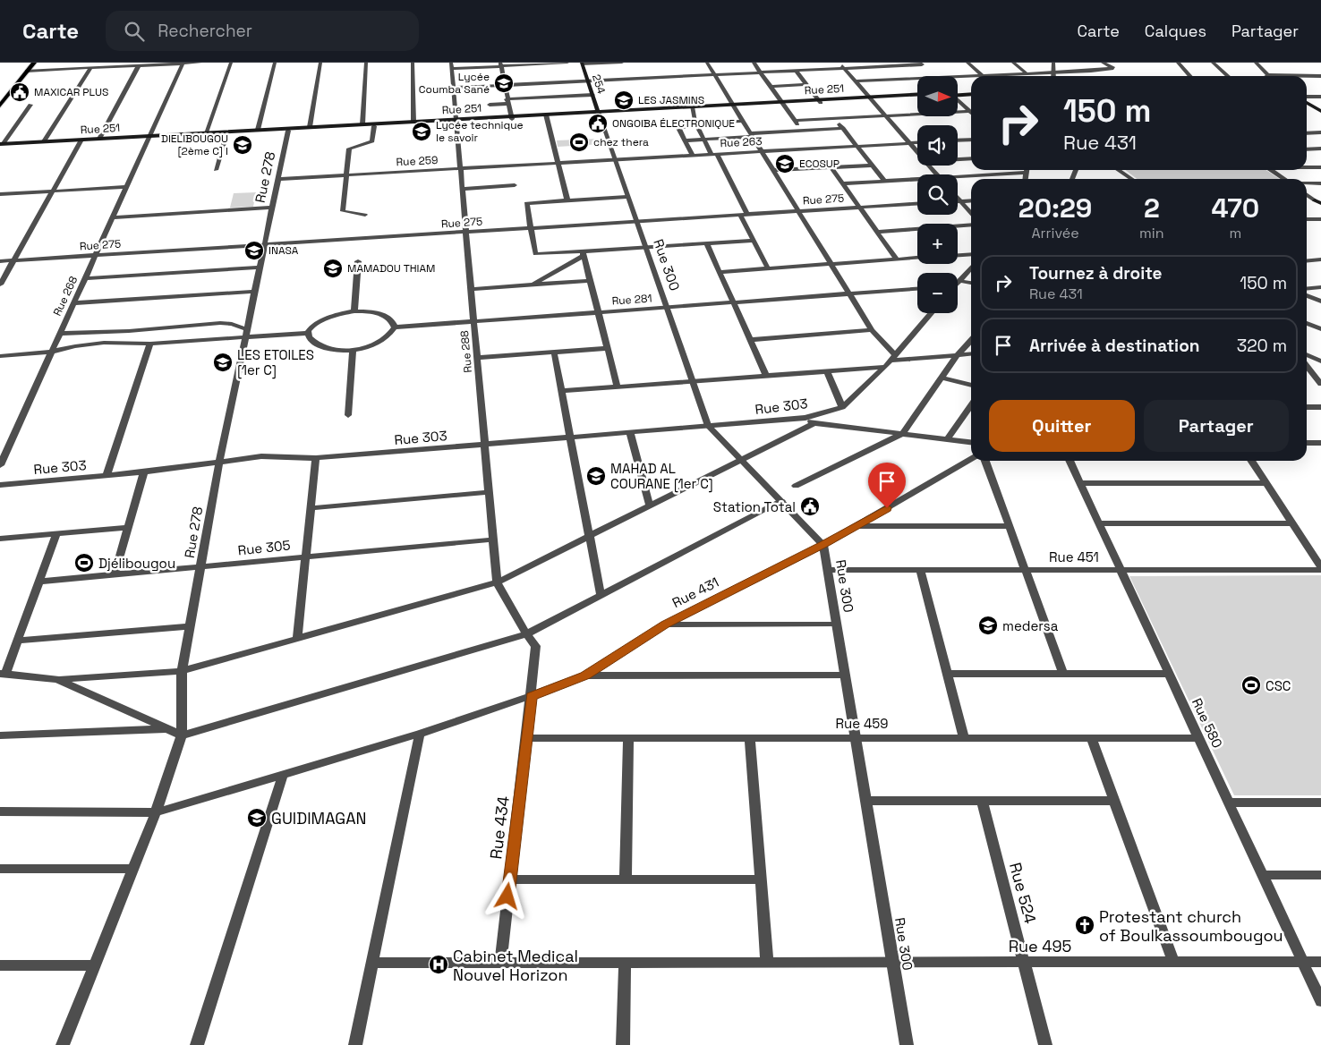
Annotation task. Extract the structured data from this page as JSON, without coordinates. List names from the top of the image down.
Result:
{
  "streets": {
    "main road": ["254", "Rue 251"],
    "street": [
      "Rue 263",
      "Rue 259",
      "Rue 278",
      "Rue 275",
      "Rue 300",
      "Rue 268",
      "Rue 281",
      "Rue 288",
      "Rue 303",
      "Rue 305",
      "Rue 451",
      "Rue 431",
      "Rue 459",
      "Rue 580",
      "Rue 434",
      "Rue 524",
      "Rue 495"
    ]
  },
  "crossings": [
    ["254", "Rue 251"],
    ["254", "Rue 300"],
    ["Rue 251", "Rue 278"],
    ["Rue 251", "Rue 300"],
    ["Rue 251", "Rue 268"],
    ["Rue 251", "Rue 288"],
    ["Rue 263", "Rue 259"],
    ["Rue 263", "Rue 300"],
    ["Rue 259", "Rue 278"],
    ["Rue 259", "Rue 288"],
    ["Rue 278", "Rue 275"],
    ["Rue 278", "Rue 303"],
    ["Rue 278", "Rue 305"],
    ["Rue 278", "Rue 431"],
    ["Rue 275", "Rue 300"],
    ["Rue 275", "Rue 268"],
    ["Rue 275", "Rue 288"],
    ["Rue 300", "Rue 281"],
    ["Rue 300", "Rue 303"],
    ["Rue 300", "Rue 451"],
    ["Rue 300", "Rue 431"],
    ["Rue 300", "Rue 459"],
    ["Rue 300", "Rue 495"],
    ["Rue 281", "Rue 288"],
    ["Rue 288", "Rue 303"],
    ["Rue 288", "Rue 305"],
    ["Rue 288", "Rue 434"],
    ["Rue 451", "Rue 580"],
    ["Rue 431", "Rue 434"],
    ["Rue 459", "Rue 580"],
    ["Rue 459", "Rue 434"],
    ["Rue 580", "Rue 495"],
    ["Rue 434", "Rue 495"],
    ["Rue 524", "Rue 495"]
  ],
  "places": {
    "school or university": [
      "Lycée Coumba Sané",
      "LES JASMINS",
      "Lycée technique le savoir",
      "DIELIBOUGOU [2ème C] I",
      "ECOSUP",
      "INASA",
      "MAMADOU THIAM",
      "LES ETOILES [1er C]",
      "MAHAD AL COURANE [1er C]",
      "medersa",
      "GUIDIMAGAN"
    ],
    "public building": ["MAXICAR PLUS", "ONGOIBA ÉLECTRONIQUE", "Station Total"],
    "sports": ["chez thera", "Djélibougou", "CSC"],
    "church": ["Protestant church of Boulkassoumbougou"],
    "hospital": ["Cabinet Medical Nouvel Horizon"]
  },
  "north": "right",
  "page": {
    "header": "Carte",
    "search": "Rechercher",
    "nav": ["Carte", "Calques", "Partager"],
    "map_buttons": ["+", "−"],
    "turn": ["150 m", "Rue 431"],
    "eta": [
      "20:29",
      "Arrivée",
      "2",
      "min",
      "470",
      "m"
    ],
    "list": [
      {
        "name": "Tournez à droite",
        "note": "Rue 431",
        "value": "150 m"
      },
      {
        "name": "Arrivée à destination",
        "value": "320 m"
      }
    ],
    "buttons": ["Quitter", "Partager"]
  }
}
